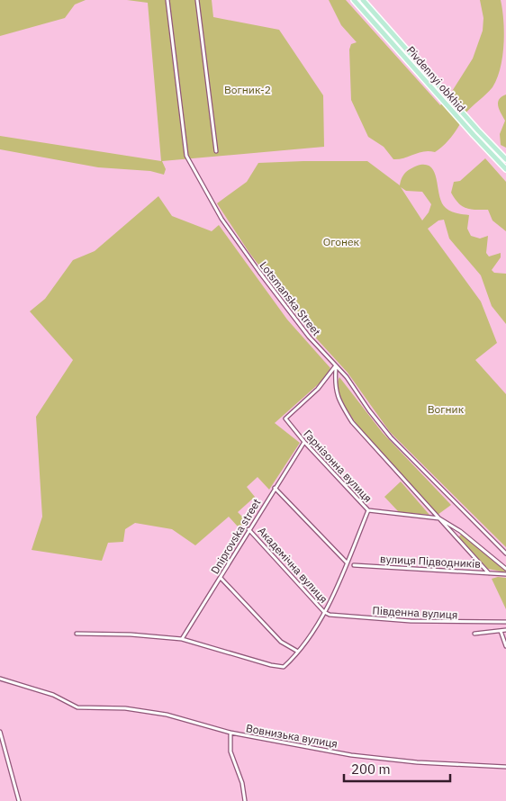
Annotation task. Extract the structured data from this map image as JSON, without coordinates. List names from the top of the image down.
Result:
{
  "streets": {
    "main road": ["Pivdennyi obkhid"],
    "street": [
      "Lotsmanska Street",
      "Гарнізонна вулиця",
      "Dniprovska street",
      "вулиця Підводників",
      "Академічна вулиця",
      "Південна вулиця",
      "Вовнизька вулиця"
    ]
  },
  "crossings": [
    ["Lotsmanska Street", "Гарнізонна вулиця"],
    ["Гарнізонна вулиця", "Dniprovska street"],
    ["Dniprovska street", "Академічна вулиця"],
    ["Академічна вулиця", "Південна вулиця"]
  ],
  "parks": ["Вогник-2", "Огонек", "Вогник"],
  "scale_bar": "200 m"
}
